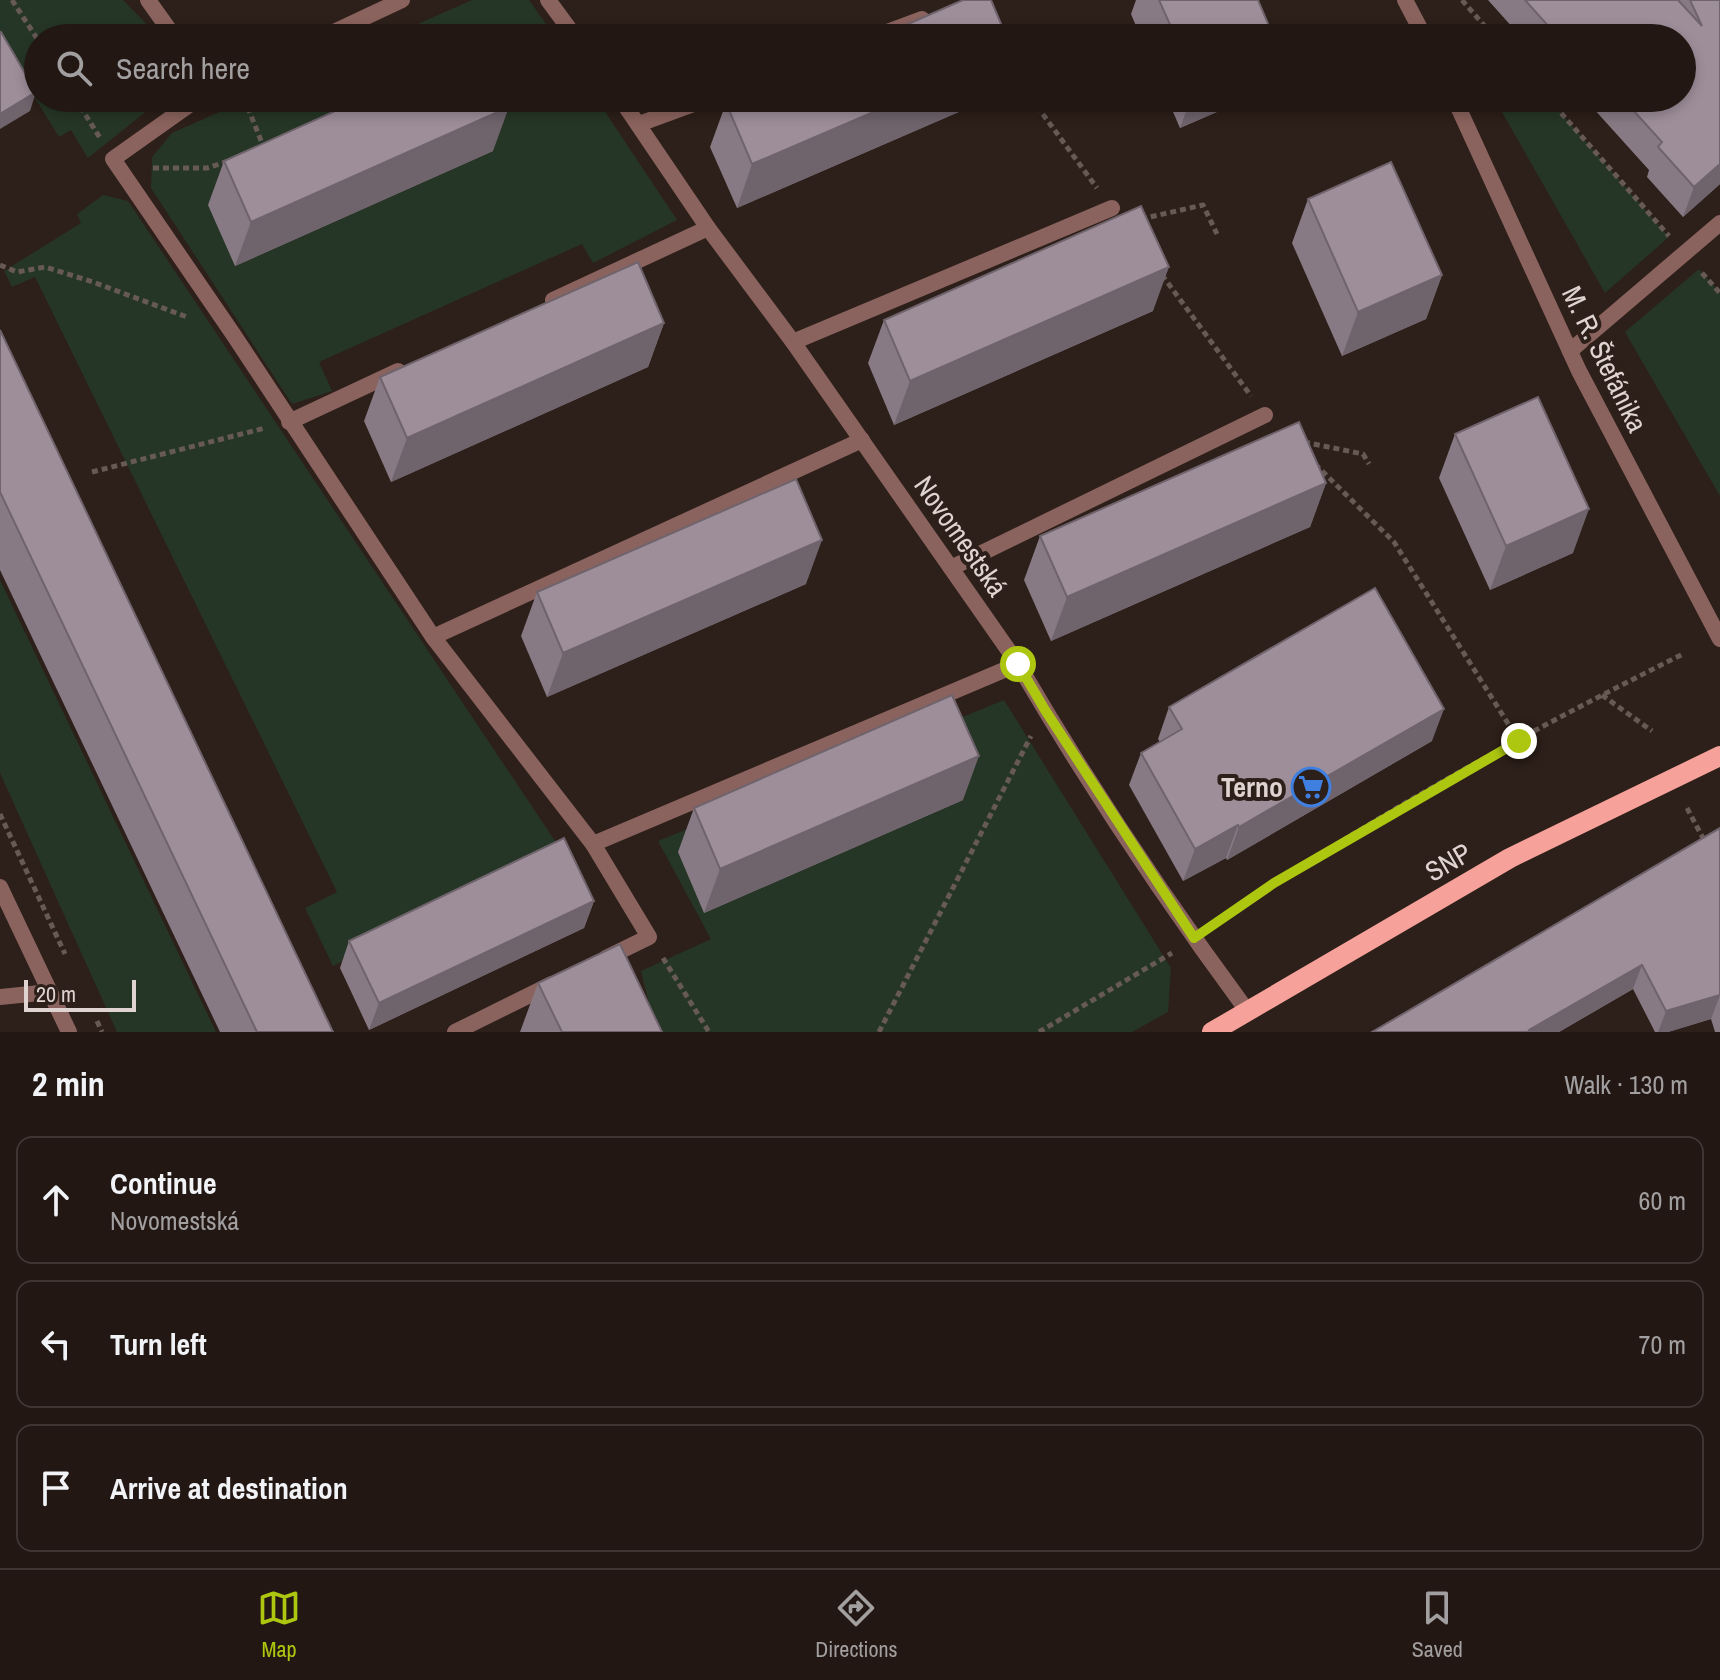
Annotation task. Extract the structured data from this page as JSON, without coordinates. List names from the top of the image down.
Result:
{
  "streets": {
    "main road": ["SNP"],
    "street": ["M. R. Štefánika", "Novomestská"]
  },
  "crossings": [
    ["Novomestská", "SNP"]
  ],
  "places": {
    "supermarket": ["Terno"]
  },
  "scale_bar": "20 m",
  "page": {
    "search": "Search here",
    "scale": "20 m",
    "heading": ["2 min", "Walk · 130 m"],
    "list": [
      ["Continue", "Novomestská", "60 m"],
      ["Turn left", "70 m"],
      "Arrive at destination"
    ],
    "nav": ["Map", "Directions", "Saved"]
  }
}
